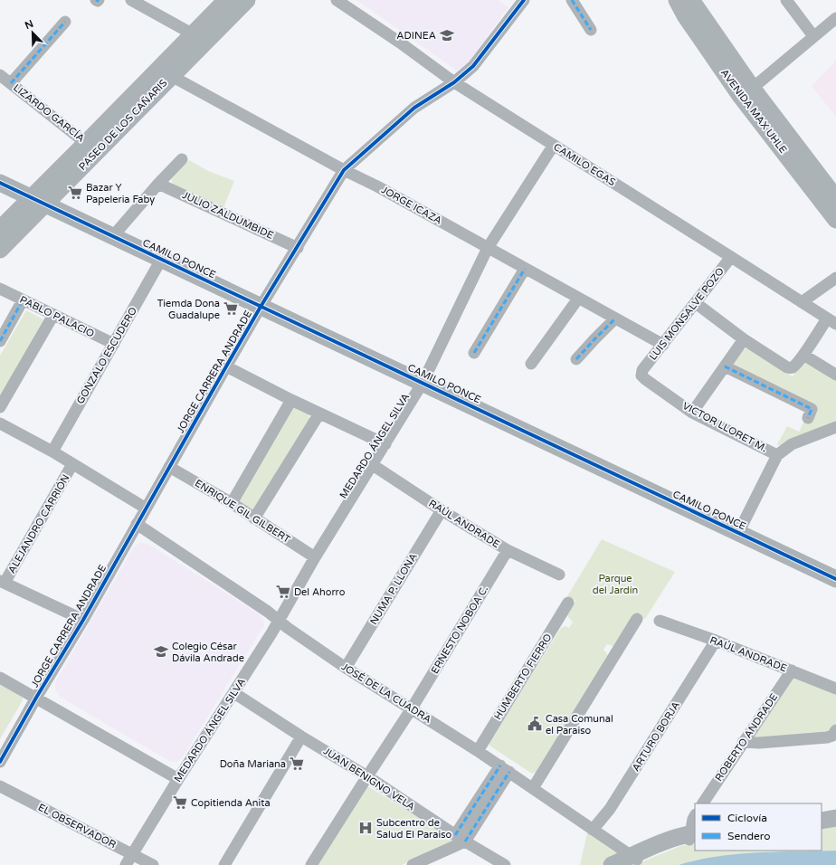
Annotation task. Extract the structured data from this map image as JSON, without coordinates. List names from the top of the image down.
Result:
{
  "streets": {
    "main road": ["AVENIDA MAX UHLE", "PASEO DE LOS CAÑARIS", "CAMILO PONCE"],
    "street": [
      "LIZARDO GARCÍA",
      "CAMILO EGAS",
      "JORGE ICAZA",
      "JULIO ZALDUMBIDE",
      "LUIS MONSALVE POZO",
      "PABLO PALACIO",
      "GONZALO ESCUDERO",
      "JORGE CARRERA ANDRADE",
      "VICTOR LLORET M.",
      "MEDARDO ÁNGEL SILVA",
      "ENRIQUE GIL GILBERT",
      "ALEJANDRO CARRIÓN",
      "RAÚL ANDRADE",
      "NUMA P. LLONA",
      "ERNESTO NOBOA C.",
      "HUMBERTO FIERRO",
      "JOSÉ DE LA CUADRA",
      "ARTURO BORJA",
      "ROBERTO ANDRADE",
      "JUAN BENIGNO VELA",
      "EL OBSERVADOR"
    ]
  },
  "crossings": [
    ["LIZARDO GARCÍA", "PASEO DE LOS CAÑARIS"],
    ["PASEO DE LOS CAÑARIS", "JORGE ICAZA"],
    ["PASEO DE LOS CAÑARIS", "CAMILO PONCE"],
    ["CAMILO EGAS", "LUIS MONSALVE POZO"],
    ["CAMILO EGAS", "JORGE CARRERA ANDRADE"],
    ["CAMILO EGAS", "MEDARDO ÁNGEL SILVA"],
    ["JORGE ICAZA", "LUIS MONSALVE POZO"],
    ["JORGE ICAZA", "JORGE CARRERA ANDRADE"],
    ["JORGE ICAZA", "MEDARDO ÁNGEL SILVA"],
    ["JULIO ZALDUMBIDE", "JORGE CARRERA ANDRADE"],
    ["CAMILO PONCE", "GONZALO ESCUDERO"],
    ["CAMILO PONCE", "JORGE CARRERA ANDRADE"],
    ["CAMILO PONCE", "MEDARDO ÁNGEL SILVA"],
    ["LUIS MONSALVE POZO", "VICTOR LLORET M."],
    ["PABLO PALACIO", "GONZALO ESCUDERO"],
    ["JORGE CARRERA ANDRADE", "ENRIQUE GIL GILBERT"],
    ["JORGE CARRERA ANDRADE", "ALEJANDRO CARRIÓN"],
    ["JORGE CARRERA ANDRADE", "JOSÉ DE LA CUADRA"],
    ["MEDARDO ÁNGEL SILVA", "ENRIQUE GIL GILBERT"],
    ["MEDARDO ÁNGEL SILVA", "RAÚL ANDRADE"],
    ["MEDARDO ÁNGEL SILVA", "JOSÉ DE LA CUADRA"],
    ["MEDARDO ÁNGEL SILVA", "JUAN BENIGNO VELA"],
    ["MEDARDO ÁNGEL SILVA", "EL OBSERVADOR"],
    ["RAÚL ANDRADE", "NUMA P. LLONA"],
    ["RAÚL ANDRADE", "ERNESTO NOBOA C."],
    ["RAÚL ANDRADE", "ARTURO BORJA"],
    ["RAÚL ANDRADE", "ROBERTO ANDRADE"],
    ["NUMA P. LLONA", "JOSÉ DE LA CUADRA"],
    ["ERNESTO NOBOA C.", "JOSÉ DE LA CUADRA"],
    ["ERNESTO NOBOA C.", "JUAN BENIGNO VELA"],
    ["HUMBERTO FIERRO", "JOSÉ DE LA CUADRA"],
    ["JOSÉ DE LA CUADRA", "ARTURO BORJA"]
  ],
  "parks": ["Parque del Jardín"],
  "places": {
    "school or university": ["ADINEA", "Colegio César Dávila Andrade"],
    "supermarket": [
      "Bazar Y Papeleria Faby",
      "Tiemda Dona Guadalupe",
      "Del Ahorro",
      "Doña Mariana",
      "Copitienda Anita"
    ],
    "public building": ["Casa Comunal el Paraiso"],
    "hospital": ["Subcentro de Salud El Paraiso"]
  },
  "legend": ["Ciclovía", "Sendero"],
  "north": "top left"
}
